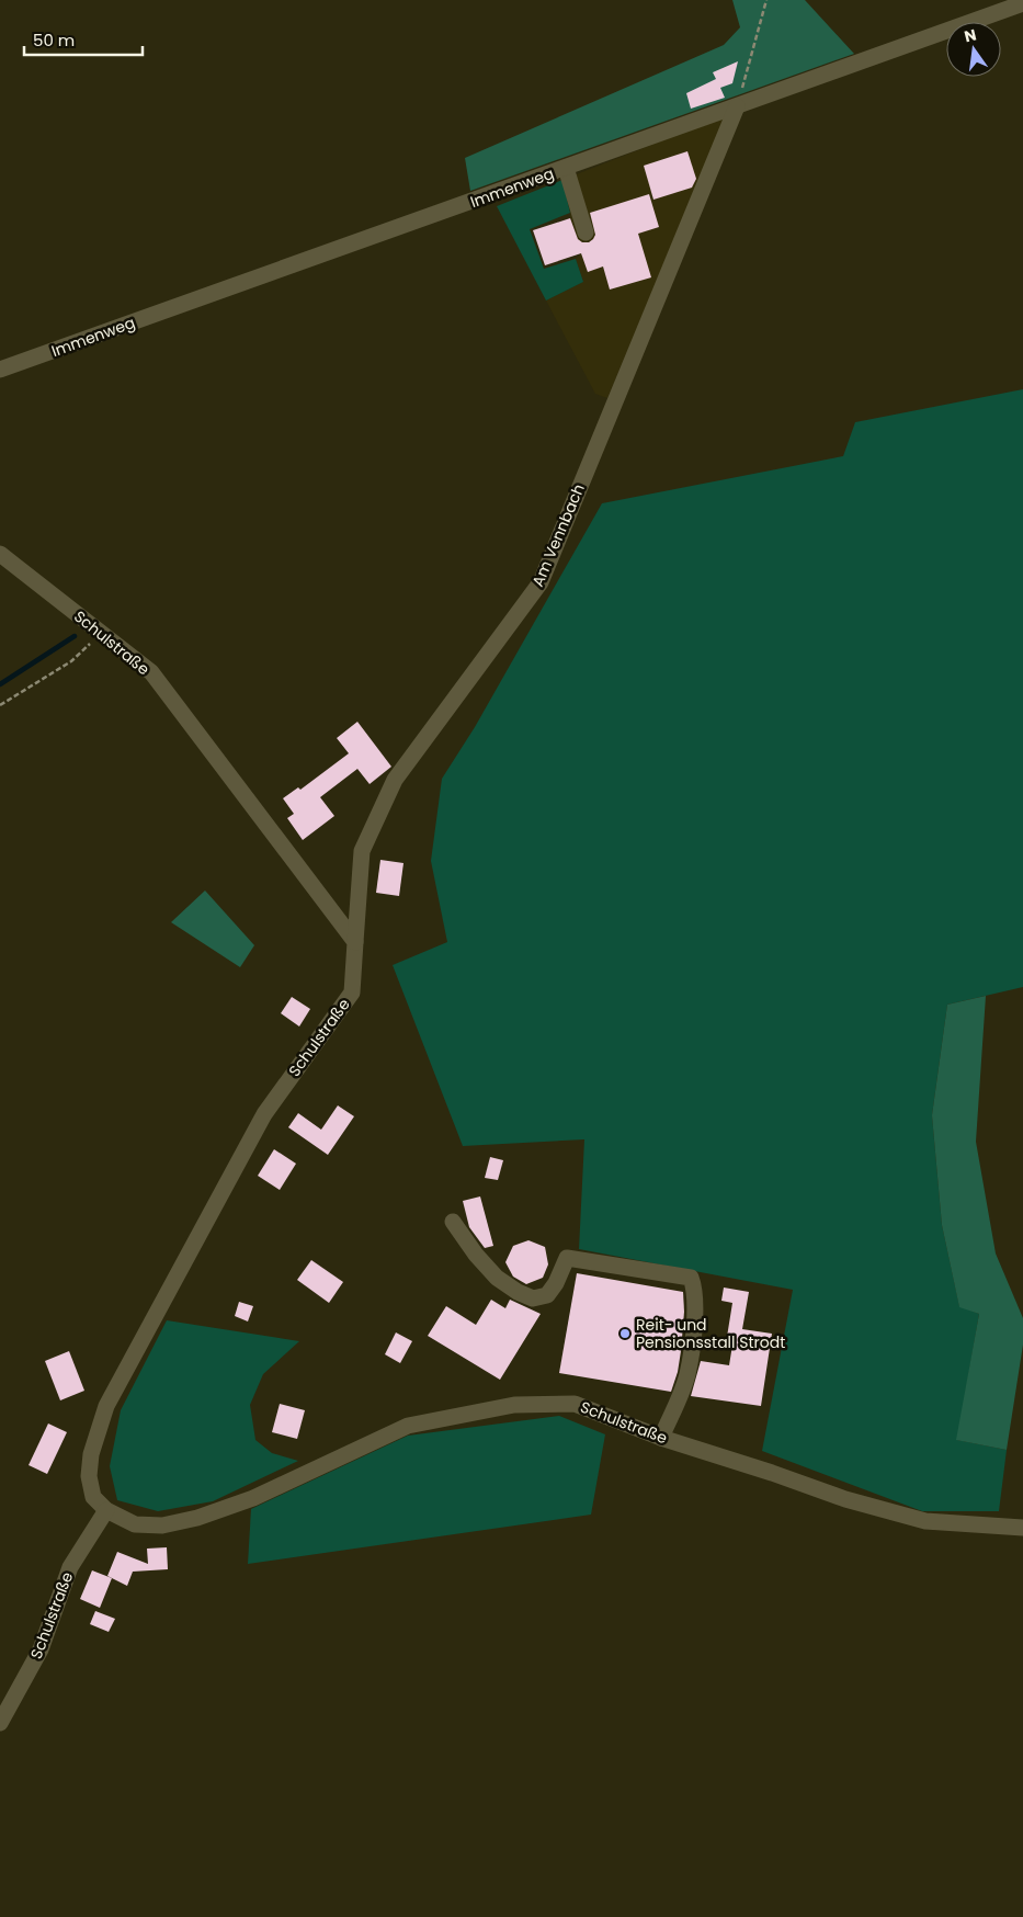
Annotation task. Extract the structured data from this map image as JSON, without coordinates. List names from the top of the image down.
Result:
{
  "streets": {
    "street": ["Immenweg", "Am Vennbach", "Schulstraße"]
  },
  "crossings": [
    ["Immenweg", "Am Vennbach"],
    ["Am Vennbach", "Schulstraße"]
  ],
  "places": ["Reit- und Pensionsstall Strodt"],
  "scale_bar": "50 m",
  "north": "top"
}
